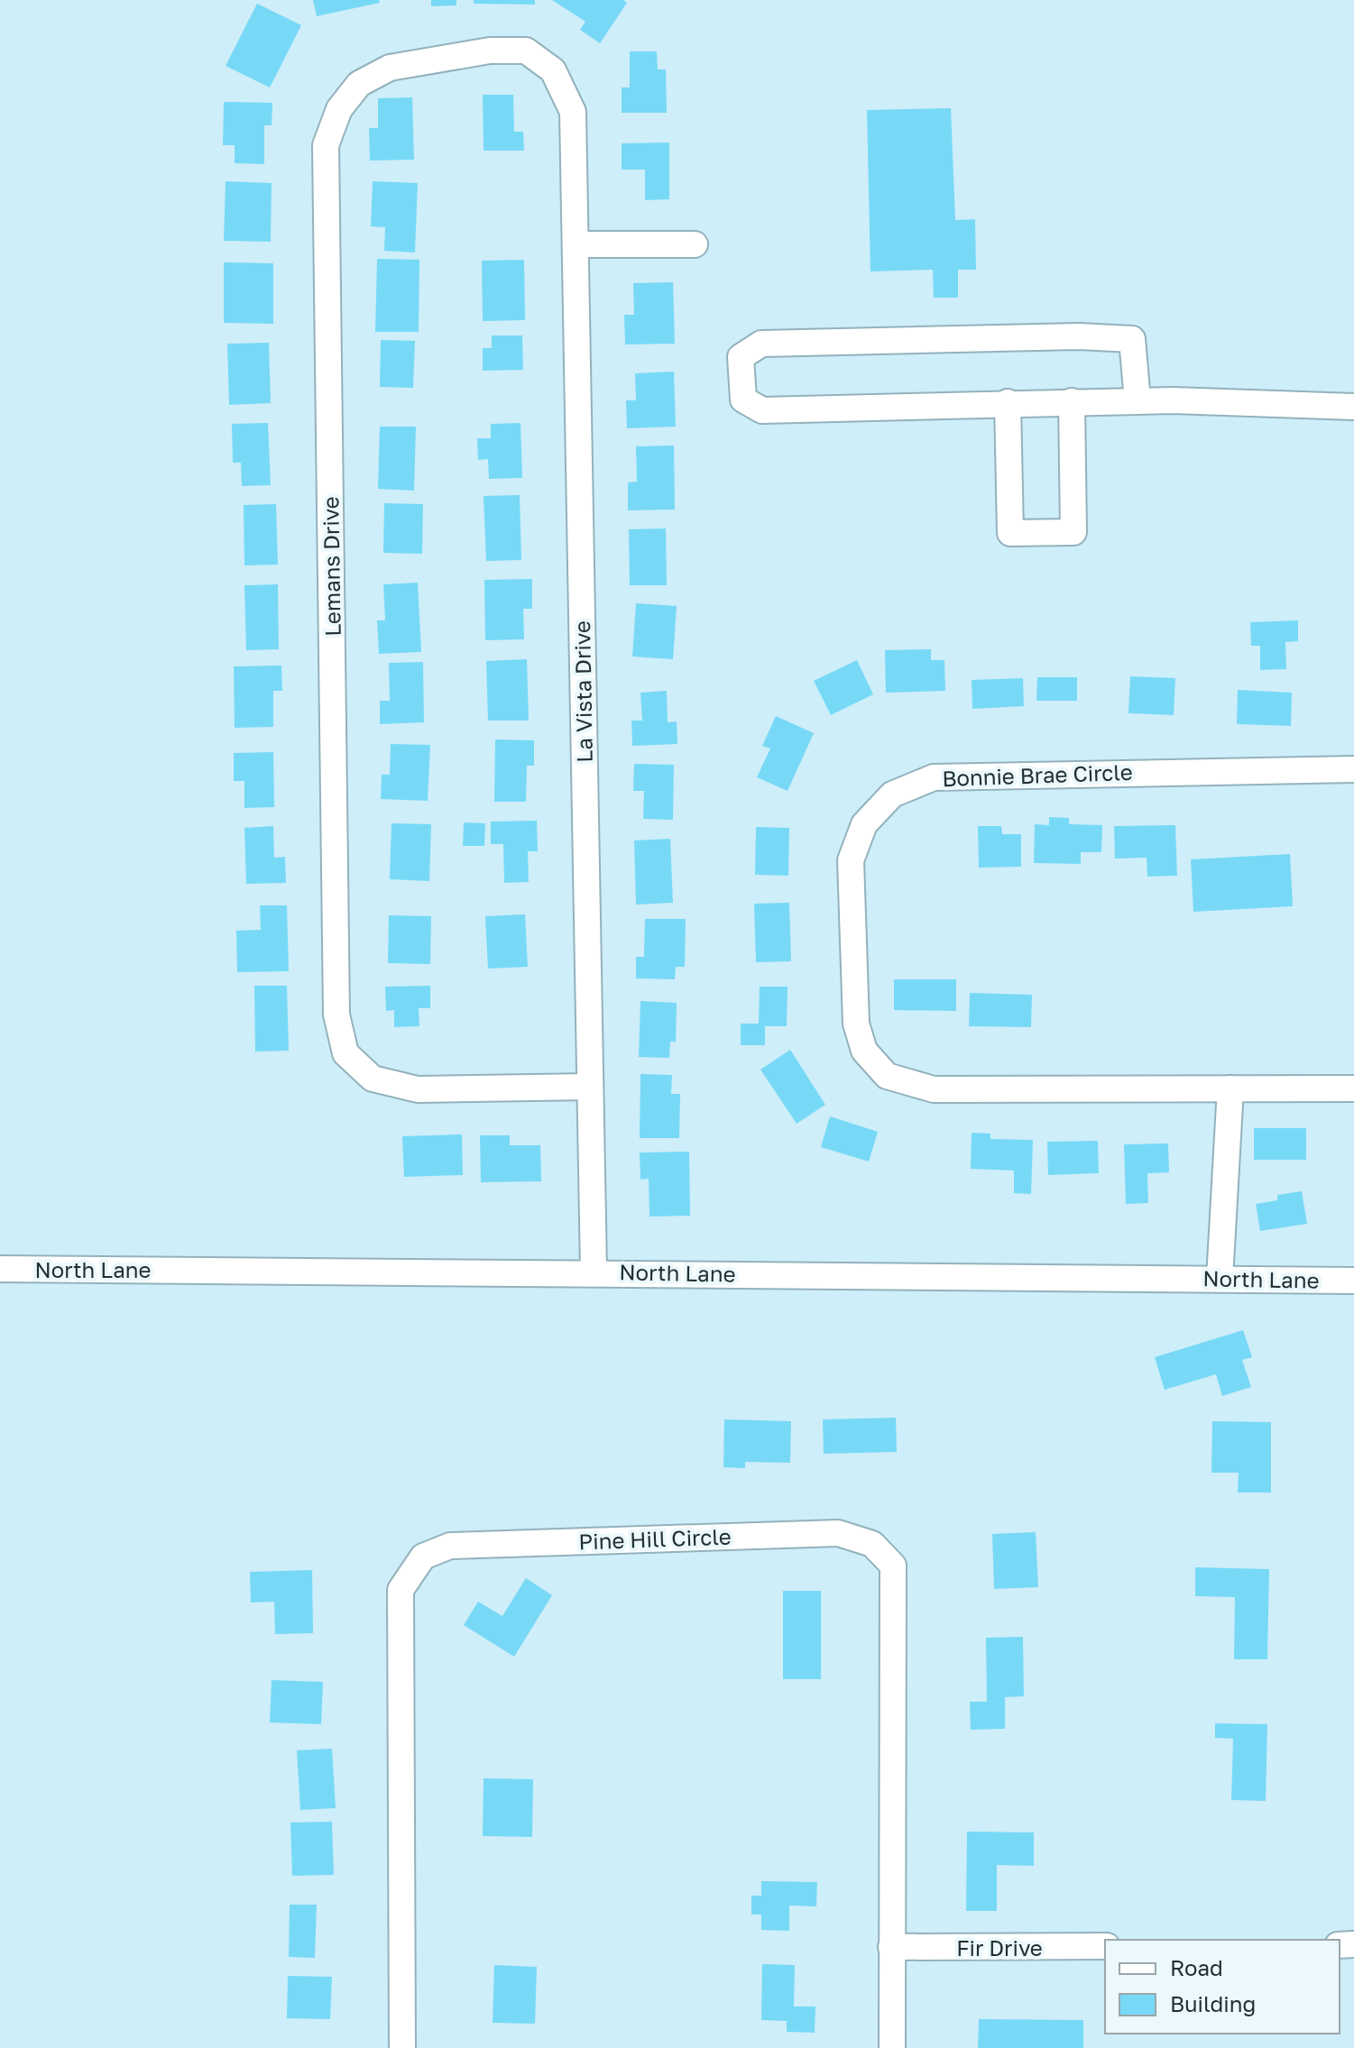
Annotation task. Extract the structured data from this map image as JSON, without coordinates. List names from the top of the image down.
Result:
{
  "streets": {
    "street": [
      "Lemans Drive",
      "La Vista Drive",
      "Bonnie Brae Circle",
      "North Lane",
      "Pine Hill Circle",
      "Fir Drive"
    ]
  },
  "crossings": [
    ["Lemans Drive", "La Vista Drive"],
    ["La Vista Drive", "North Lane"],
    ["Pine Hill Circle", "Fir Drive"]
  ],
  "legend": ["Road", "Building"]
}
